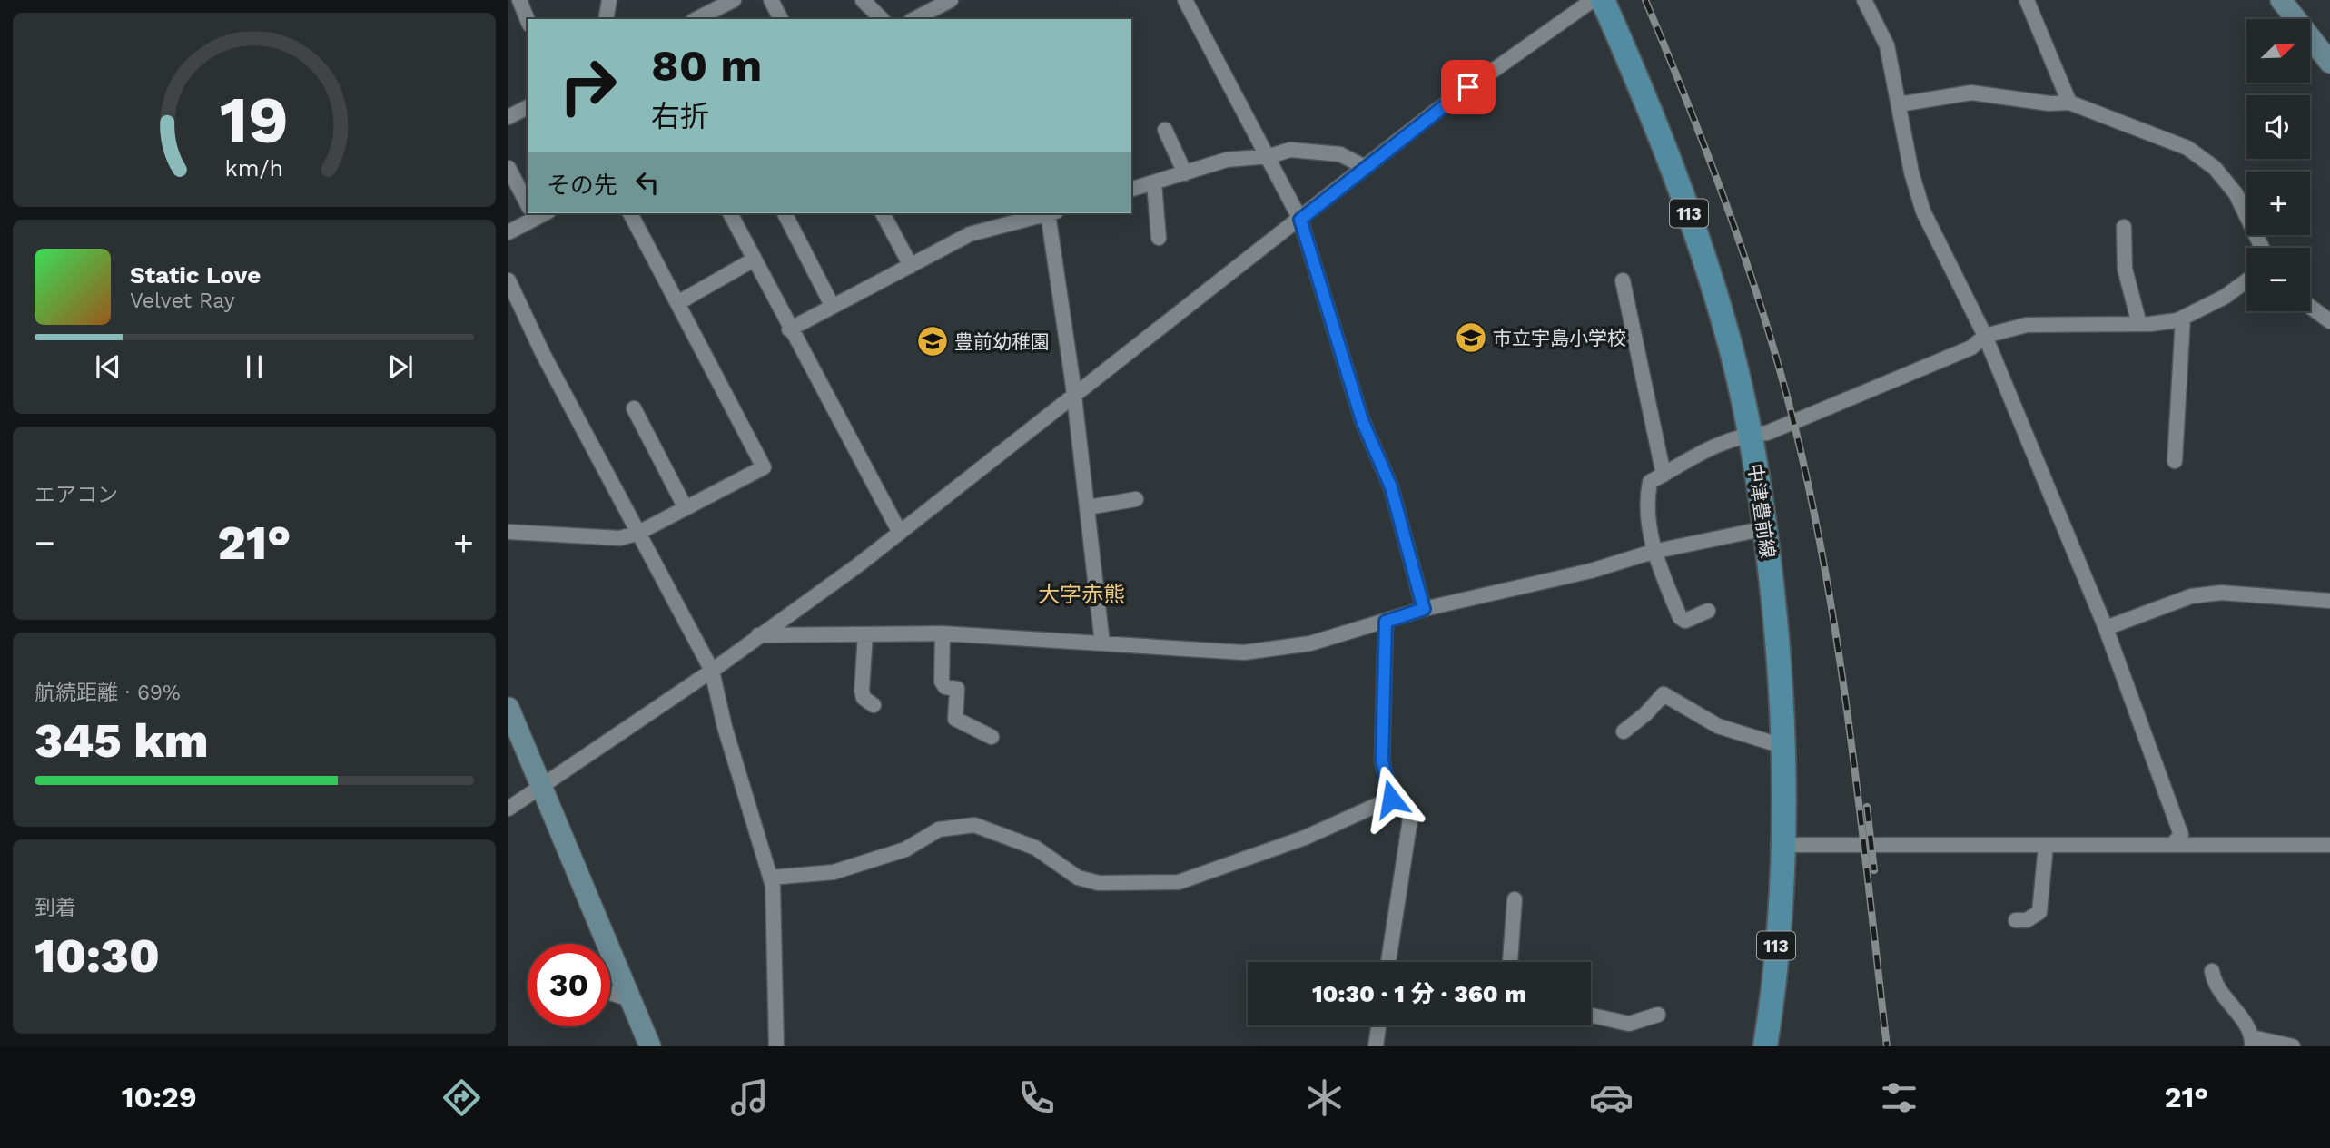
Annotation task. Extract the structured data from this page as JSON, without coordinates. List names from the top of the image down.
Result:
{
  "streets": {
    "main road": ["113", "中津豊前線"]
  },
  "districts": ["大字赤熊"],
  "places": {
    "school or university": ["市立宇島小学校", "豊前幼稚園"]
  },
  "north": "top right",
  "page": {
    "map_buttons": ["+", "−"],
    "turn": ["80 m", "右折"],
    "then": "その先",
    "song": ["Static Love", "Velvet Ray"],
    "tile": [
      "エアコン",
      ["航続距離 · 69%", "345 km"],
      ["到着", "10:30"]
    ],
    "heat": ["−", "21°", "+"],
    "limit": "30",
    "trip": "10:30 · 1 分 · 360 m",
    "tabs": ["10:29", "21°"],
    "gauge": ["19", "km/h"]
  }
}
